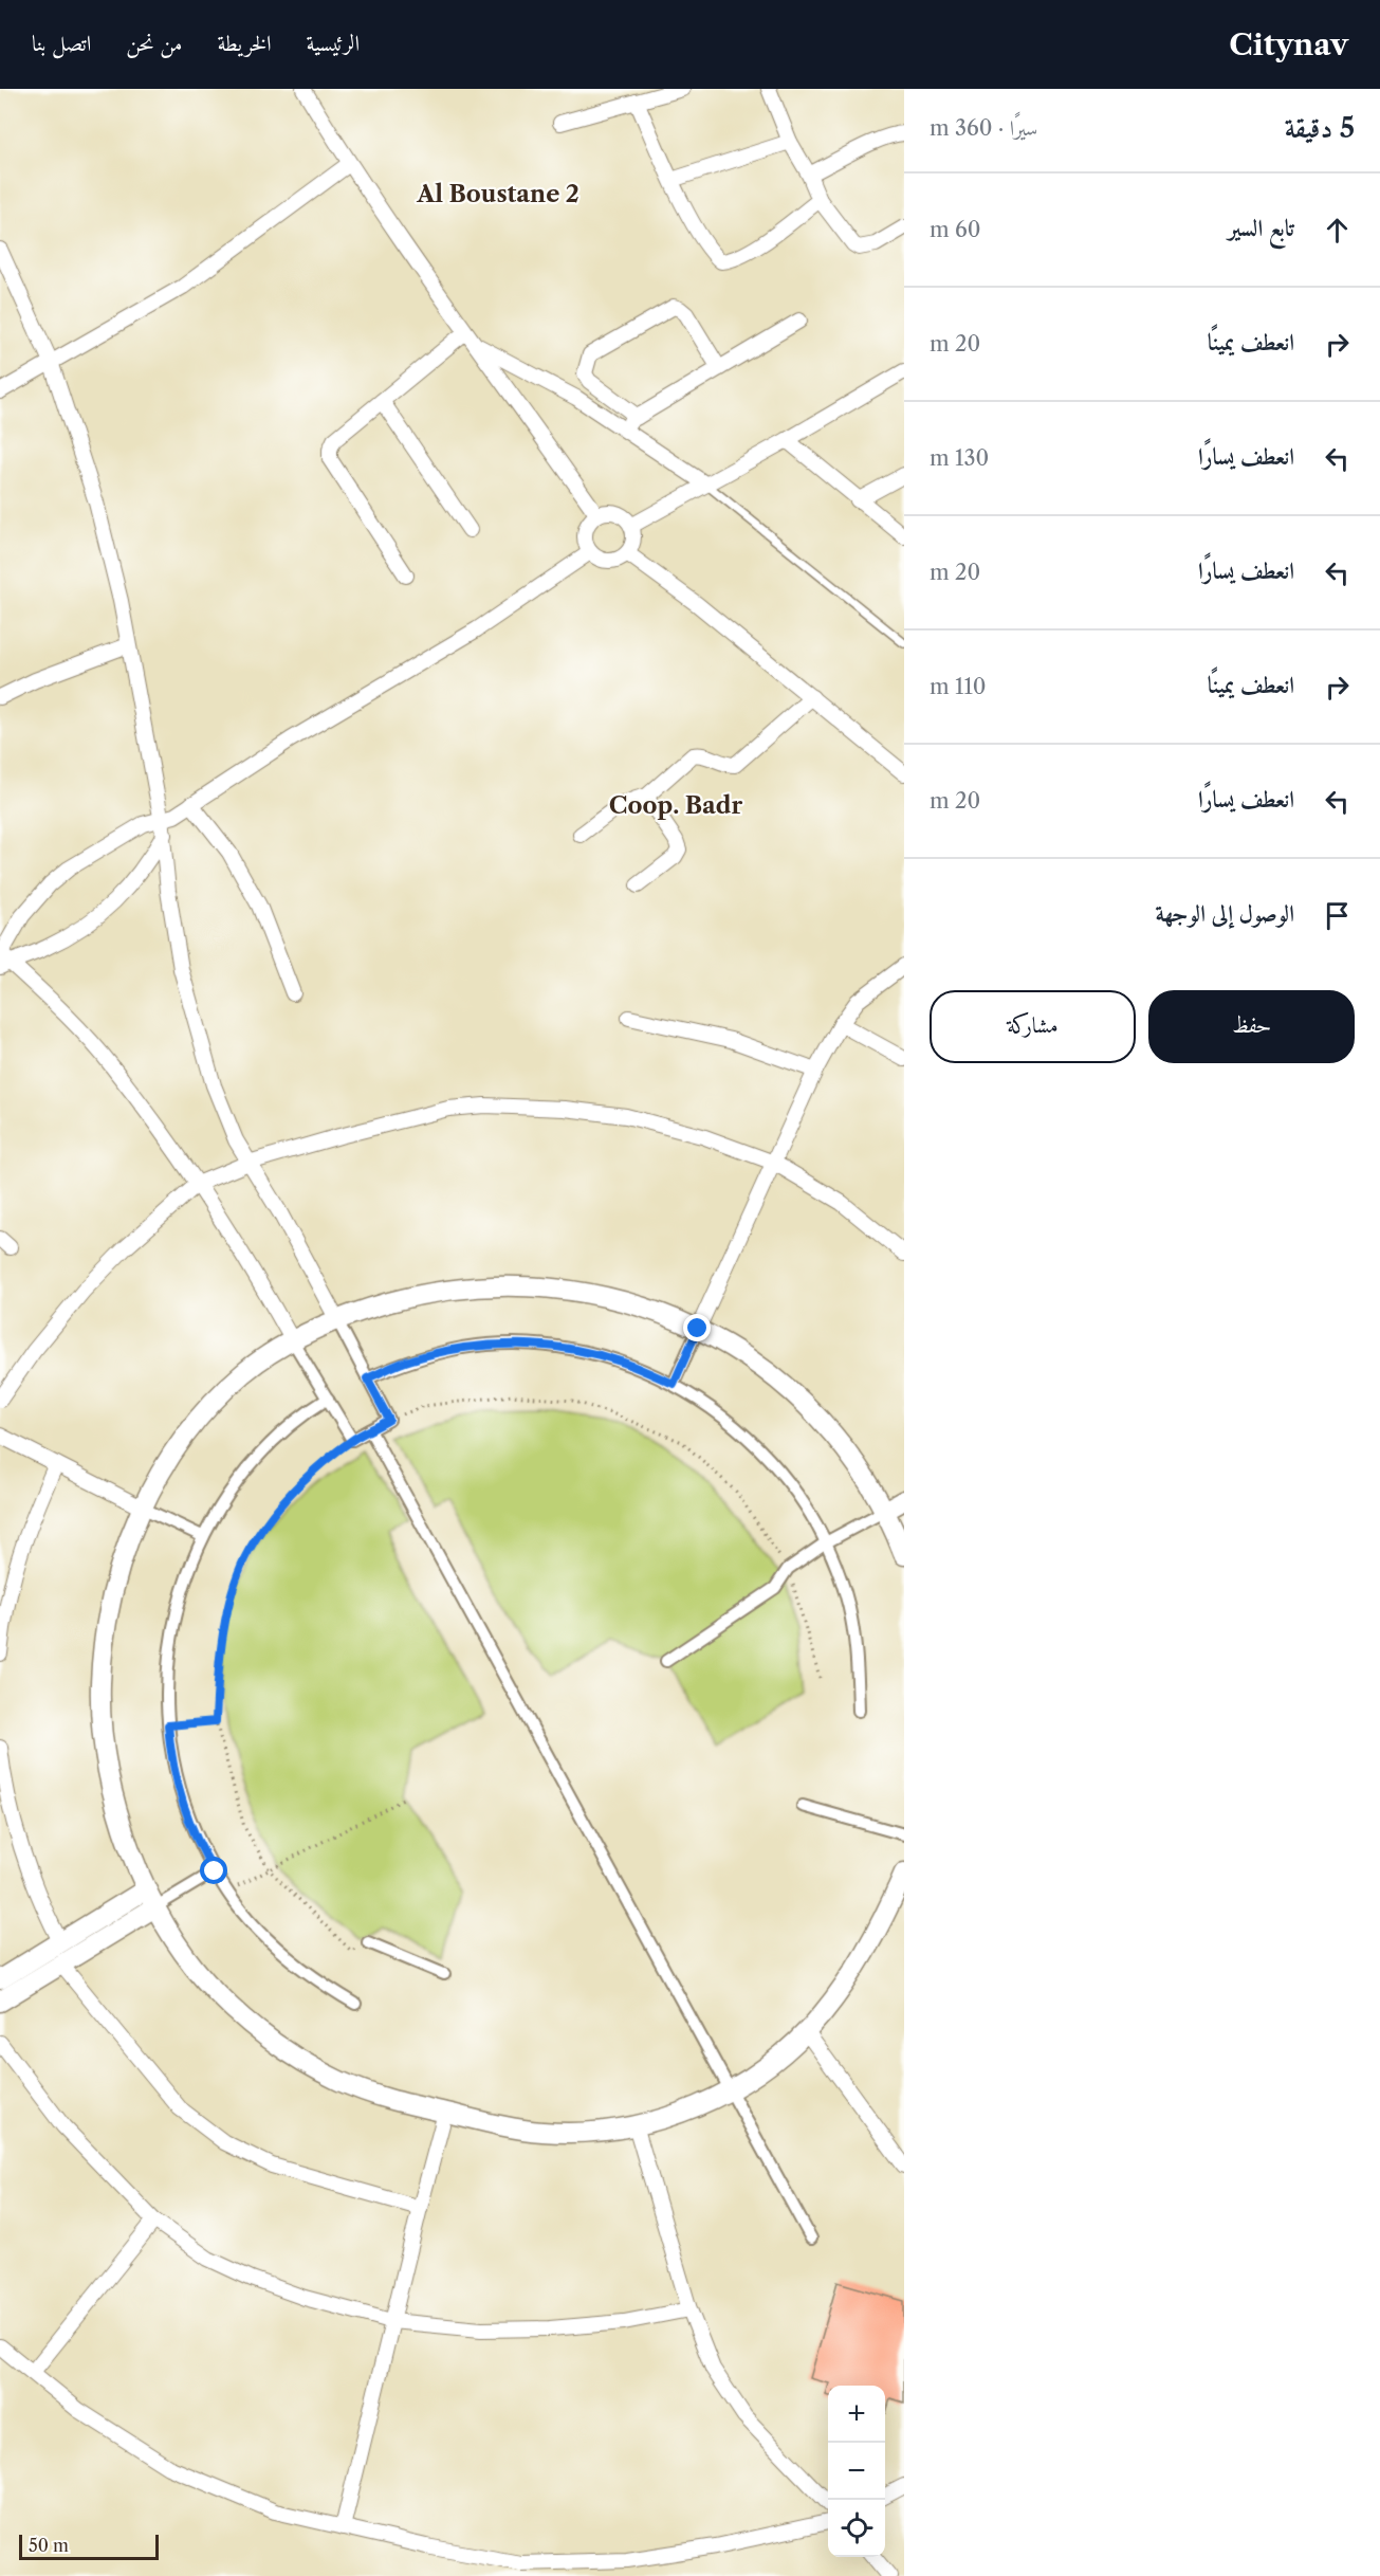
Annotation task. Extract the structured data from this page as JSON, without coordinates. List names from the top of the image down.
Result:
{
  "districts": ["Al Boustane 2", "Coop. Badr"],
  "scale_bar": "50 m",
  "page": {
    "header": "Citynav",
    "nav": [
      "الرئيسية",
      "الخريطة",
      "من نحن",
      "اتصل بنا"
    ],
    "heading": ["5 دقيقة", "سيرًا · 360 m"],
    "list": [
      ["تابع السير", "60 m"],
      ["انعطف يمينًا", "20 m"],
      ["انعطف يسارًا", "130 m"],
      ["انعطف يسارًا", "20 m"],
      ["انعطف يمينًا", "110 m"],
      ["انعطف يسارًا", "20 m"],
      "الوصول إلى الوجهة"
    ],
    "buttons": ["حفظ", "مشاركة"],
    "map_buttons": ["+", "−"],
    "scale": "50 m"
  }
}
